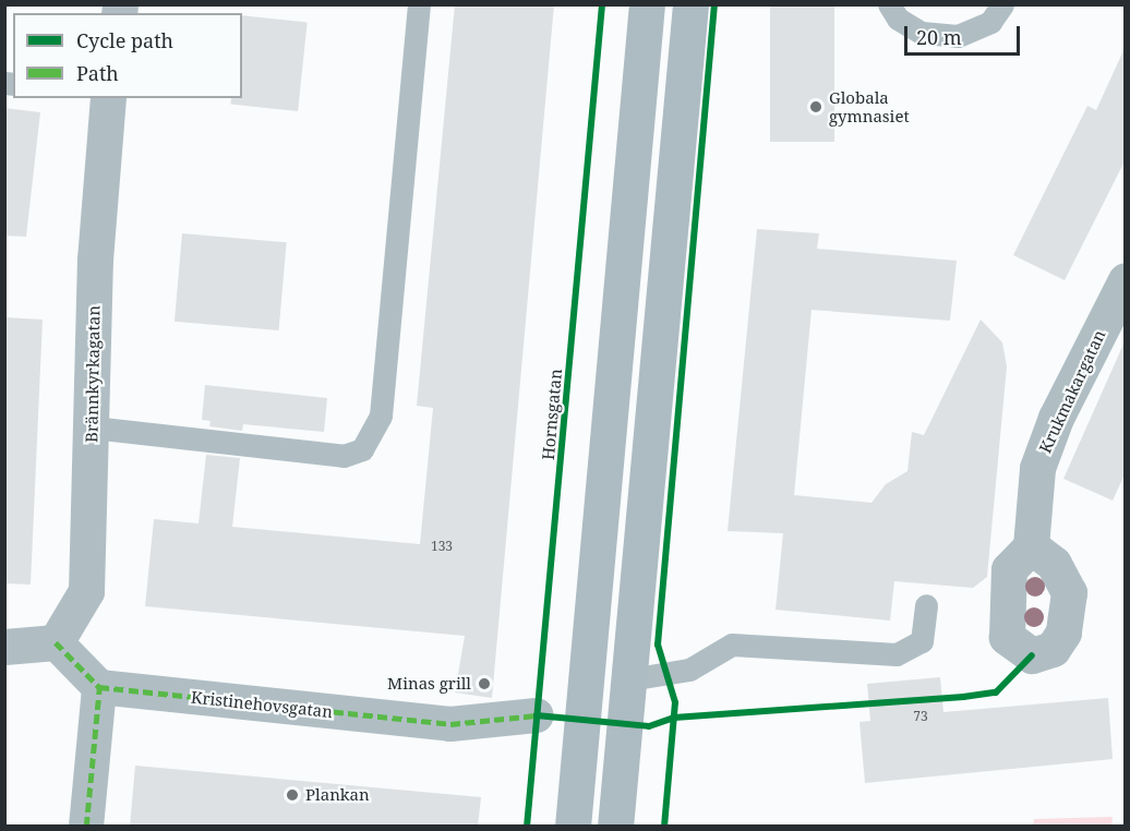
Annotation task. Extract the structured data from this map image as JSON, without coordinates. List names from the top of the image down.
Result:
{
  "streets": {
    "street": ["Brännkyrkagatan", "Krukmakargatan", "Kristinehovsgatan"],
    "cycle path": ["Hornsgatan"]
  },
  "places": ["Globala gymnasiet", "Minas grill", "Plankan"],
  "house_numbers": ["133", "73"],
  "legend": ["Cycle path", "Path"],
  "scale_bar": "20 m"
}
